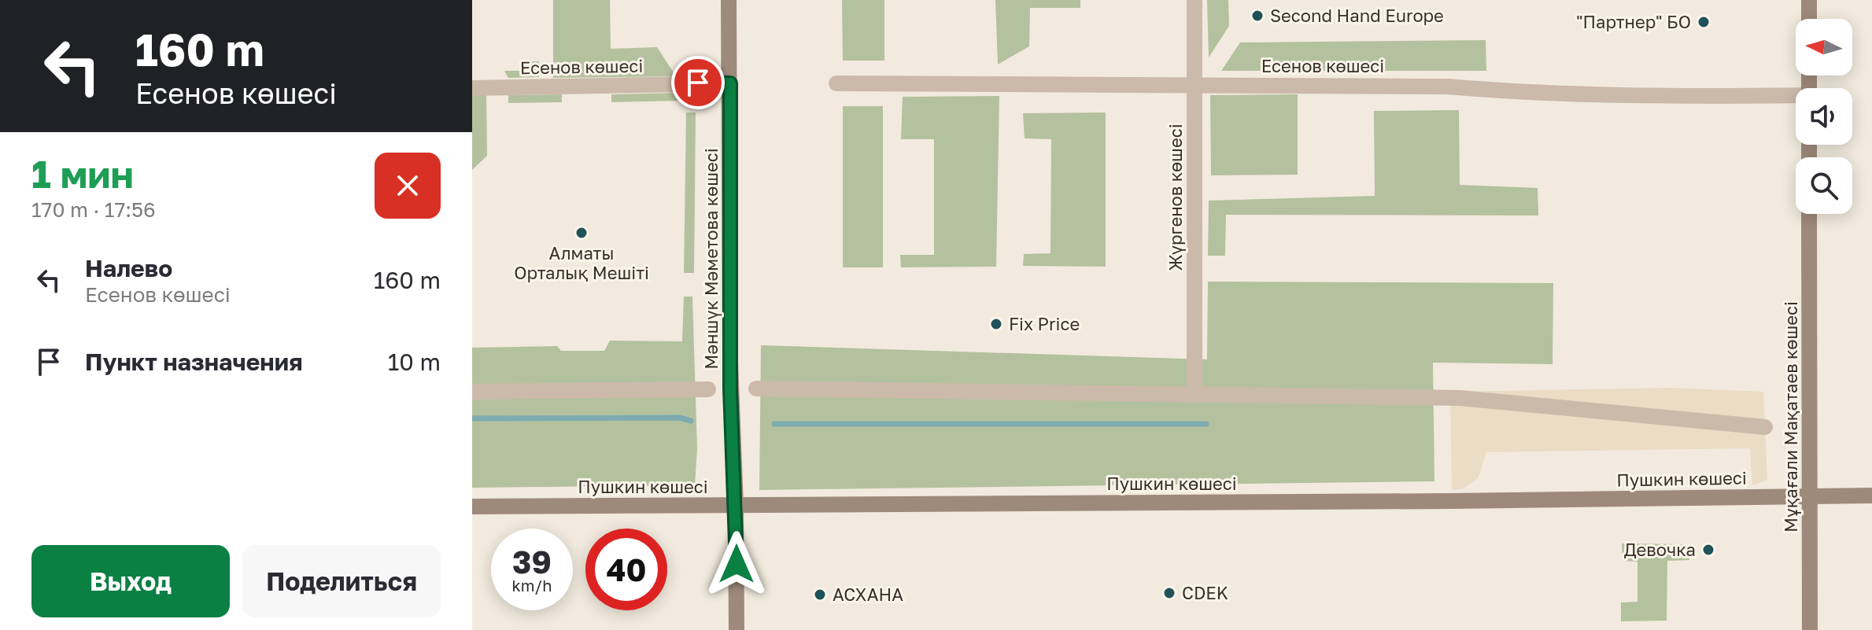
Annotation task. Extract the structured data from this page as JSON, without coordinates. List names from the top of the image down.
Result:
{
  "streets": {
    "street": [
      "Есенов көшесі",
      "Жүргенов көшесі",
      "Мәншүк Мәметова көшесі",
      "Мұқағали Мақатаев көшесі",
      "Пушкин көшесі"
    ]
  },
  "crossings": [
    ["Есенов көшесі", "Жүргенов көшесі"],
    ["Есенов көшесі", "Мәншүк Мәметова көшесі"],
    ["Мәншүк Мәметова көшесі", "Пушкин көшесі"],
    ["Мұқағали Мақатаев көшесі", "Пушкин көшесі"]
  ],
  "places": [
    "Second Hand Europe",
    "\"Партнер\" БО",
    "Алматы Орталық Мешіті",
    "Fix Price",
    "Девочка",
    "CDEK",
    "ACXAHA"
  ],
  "north": "left",
  "page": {
    "turn": ["160 m", "Есенов көшесі"],
    "heading": ["1 мин", "170 m · 17:56"],
    "list": [
      {
        "name": "Налево",
        "note": "Есенов көшесі",
        "value": "160 m"
      },
      {
        "name": "Пункт назначения",
        "value": "10 m"
      }
    ],
    "speed": "39 km/h",
    "limit": "40",
    "buttons": ["Выход", "Поделиться"]
  }
}
